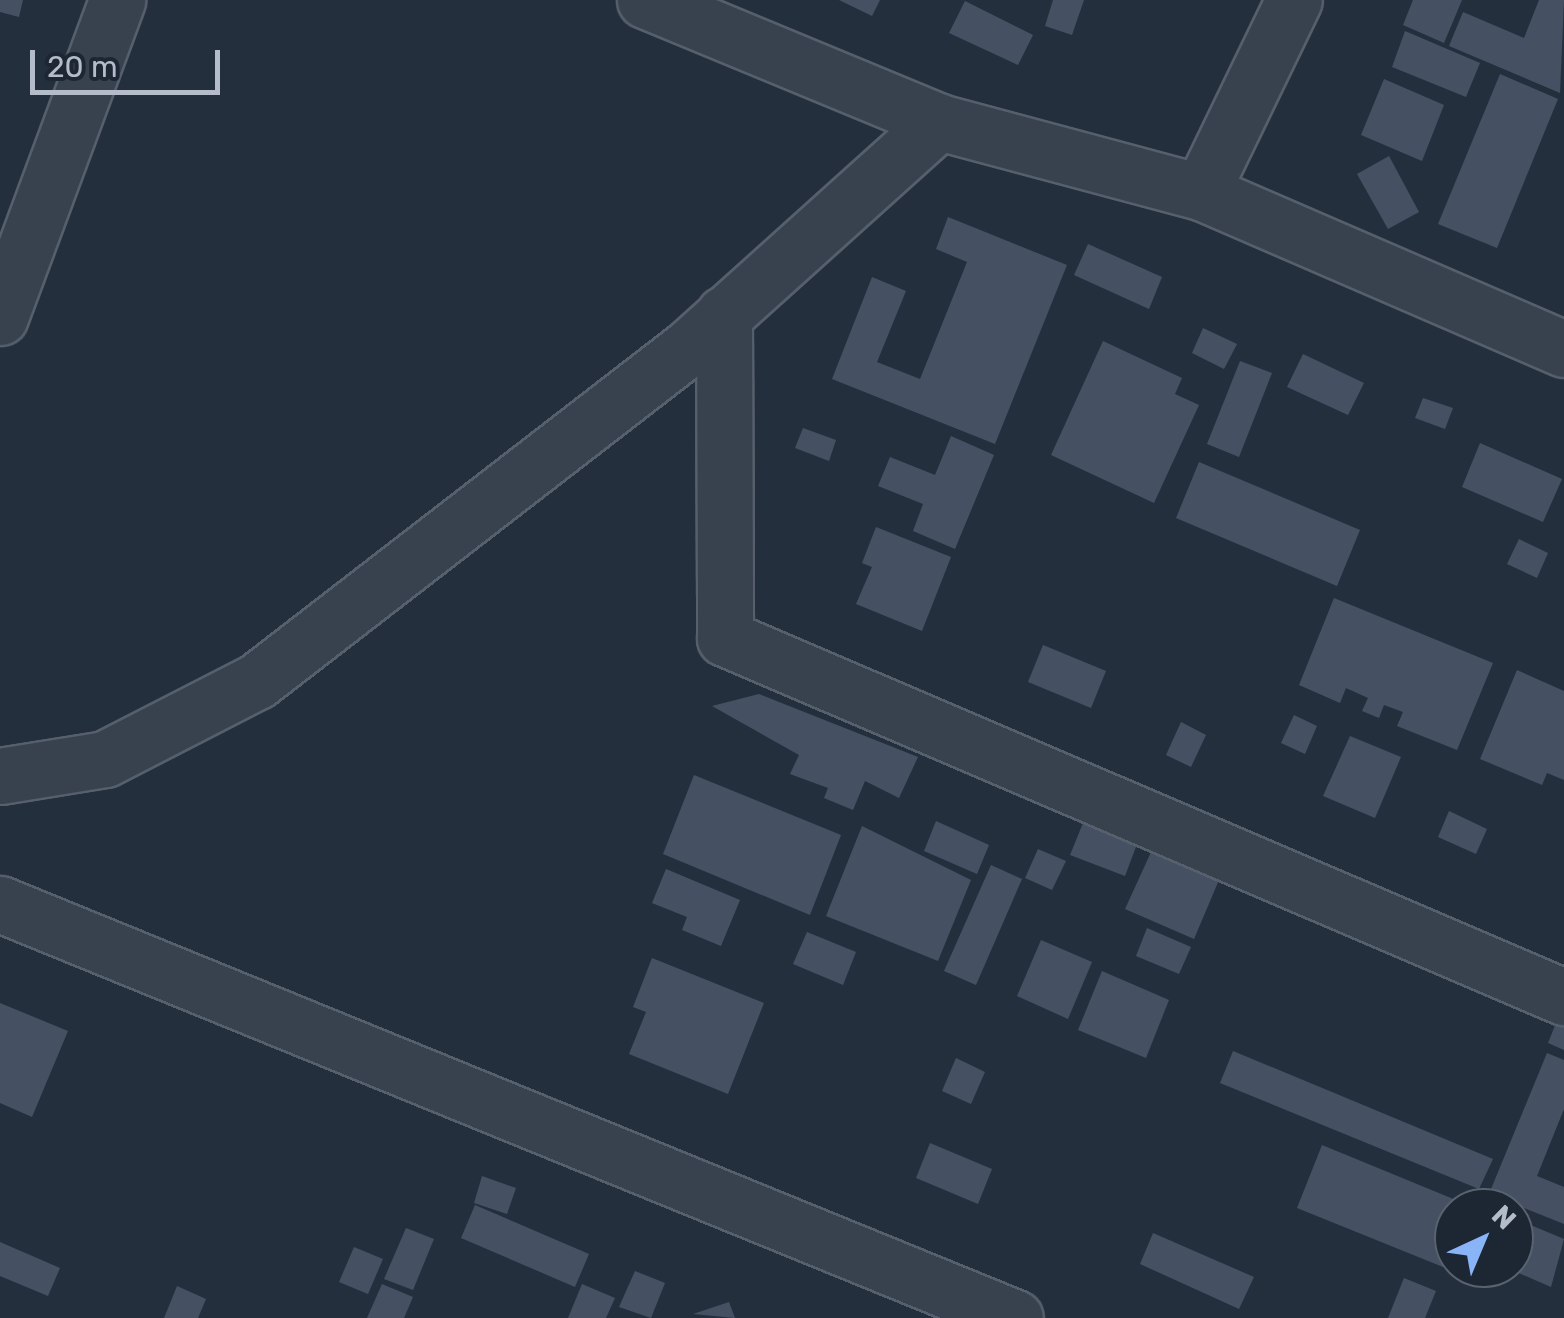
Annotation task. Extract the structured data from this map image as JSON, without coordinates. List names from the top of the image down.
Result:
{
  "scale_bar": "20 m",
  "north": "top right"
}
